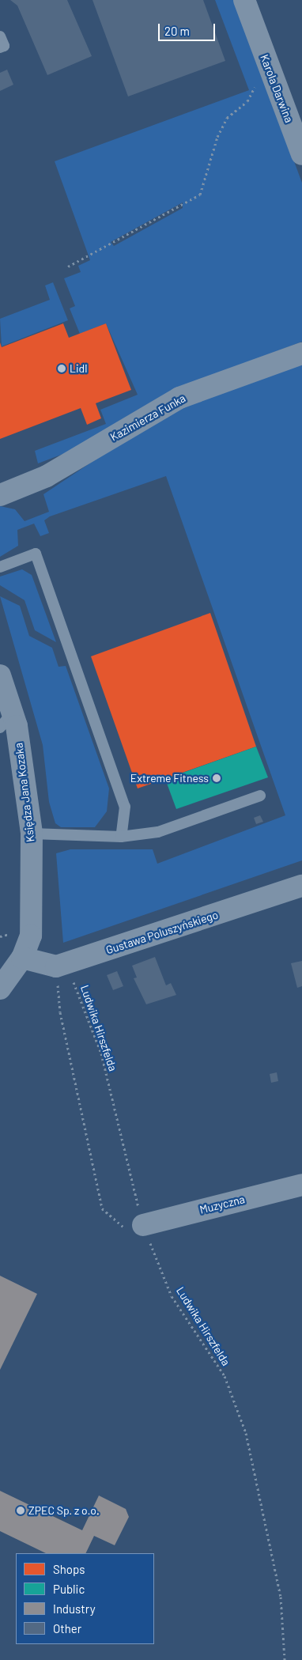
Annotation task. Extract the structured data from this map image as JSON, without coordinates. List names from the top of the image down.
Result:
{
  "streets": {
    "street": [
      "Karola Darwina",
      "Kazimierza Funka",
      "Księdza Jana Kozaka",
      "Gustawa Poluszyńskiego",
      "Muzyczna"
    ],
    "path": ["Ludwika Hirszfelda"]
  },
  "crossings": [
    ["Gustawa Poluszyńskiego", "Ludwika Hirszfelda"],
    ["Ludwika Hirszfelda", "Muzyczna"]
  ],
  "places": ["Lidl", "Extreme Fitness", "ZPEC Sp. z o.o."],
  "legend": [
    "Shops",
    "Public",
    "Industry",
    "Other"
  ],
  "scale_bar": "20 m"
}
